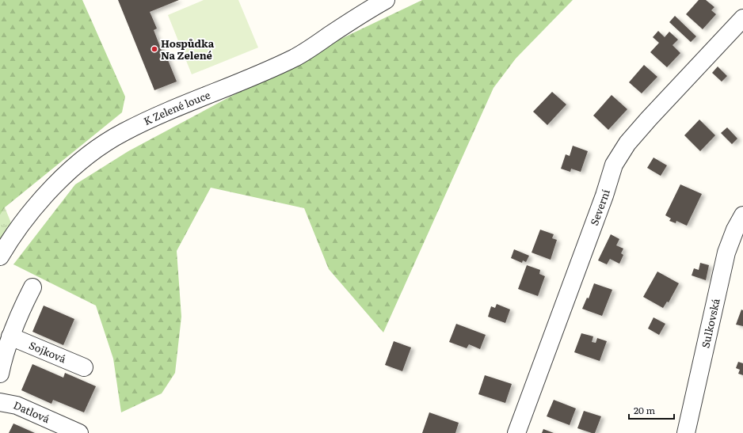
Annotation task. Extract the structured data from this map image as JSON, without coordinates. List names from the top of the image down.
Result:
{
  "streets": {
    "street": [
      "K Zelené louce",
      "Severní",
      "Sulkovská",
      "Sojková",
      "Datlová"
    ]
  },
  "places": ["Hospůdka Na Zelené"],
  "scale_bar": "20 m"
}
